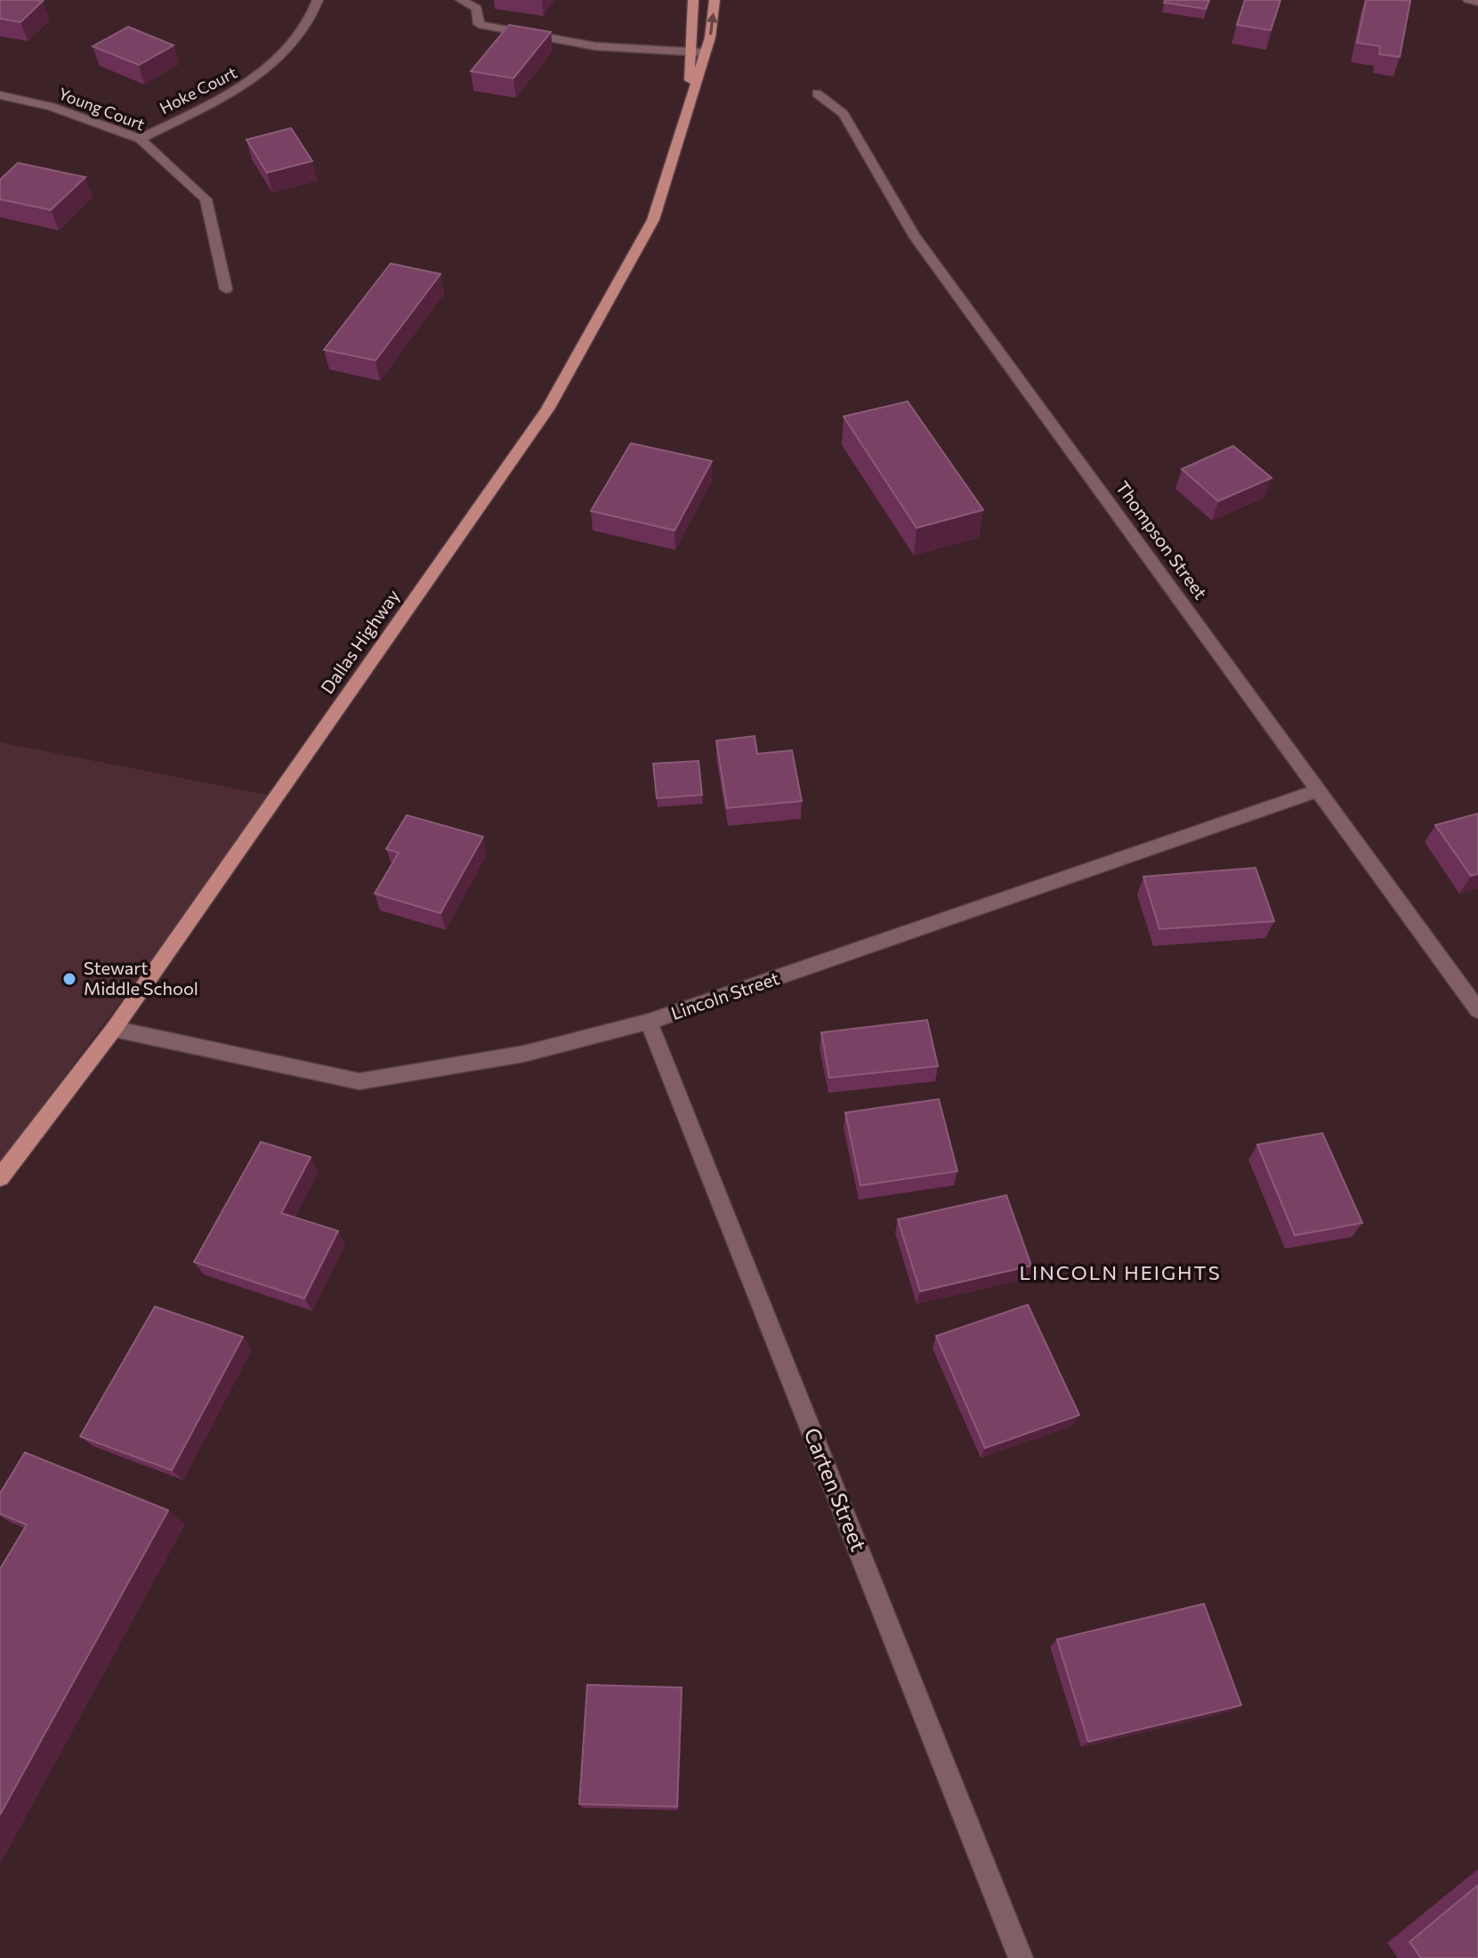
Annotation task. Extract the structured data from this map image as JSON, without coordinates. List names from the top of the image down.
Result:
{
  "streets": {
    "main road": ["Dallas Highway"],
    "street": [
      "Hoke Court",
      "Young Court",
      "Thompson Street",
      "Lincoln Street",
      "Carten Street"
    ]
  },
  "crossings": [
    ["Hoke Court", "Young Court"],
    ["Thompson Street", "Lincoln Street"],
    ["Dallas Highway", "Lincoln Street"],
    ["Lincoln Street", "Carten Street"]
  ],
  "districts": ["LINCOLN HEIGHTS"],
  "places": ["Stewart Middle School"]
}
